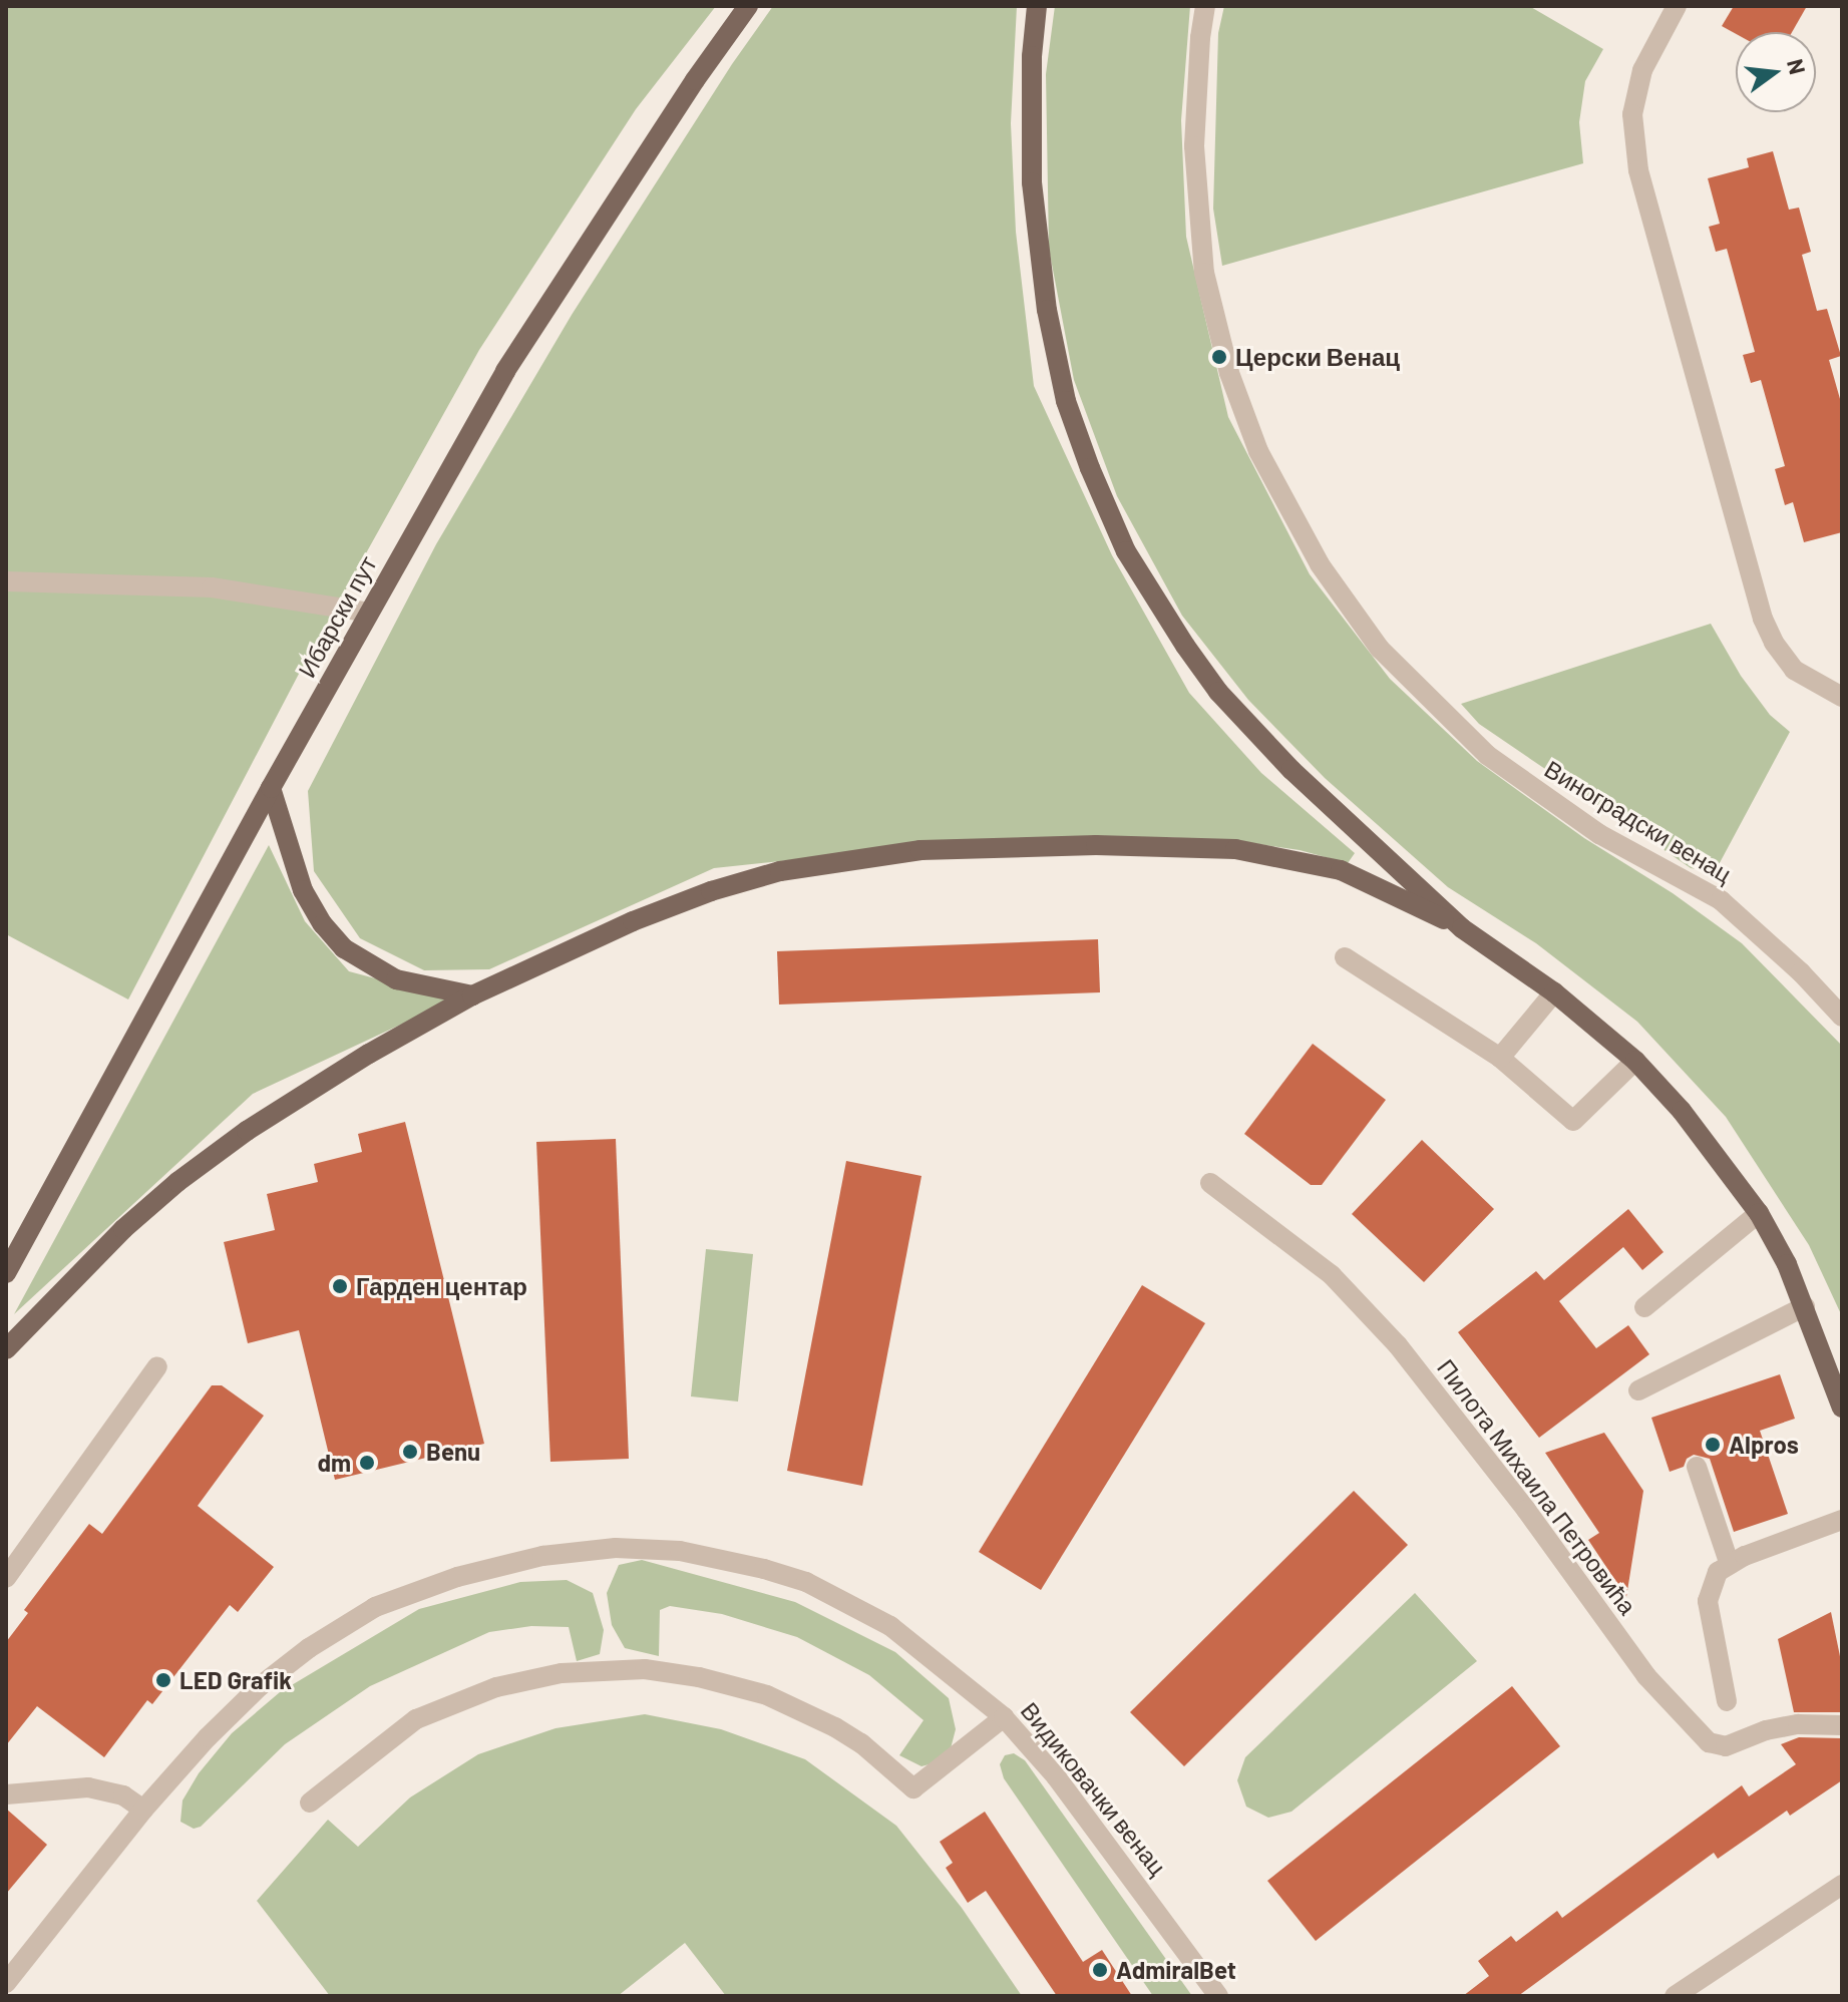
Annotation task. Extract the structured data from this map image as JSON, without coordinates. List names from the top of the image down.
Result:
{
  "streets": {
    "main road": ["Ибарски пут"],
    "street": ["Виноградски венац", "Пилота Михаила Петровића", "Видиковачки венац"]
  },
  "places": [
    "Церски Венац",
    "Гарден центар",
    "Alpros",
    "Benu",
    "dm",
    "LED Grafik",
    "AdmiralBet"
  ],
  "north": "right"
}
